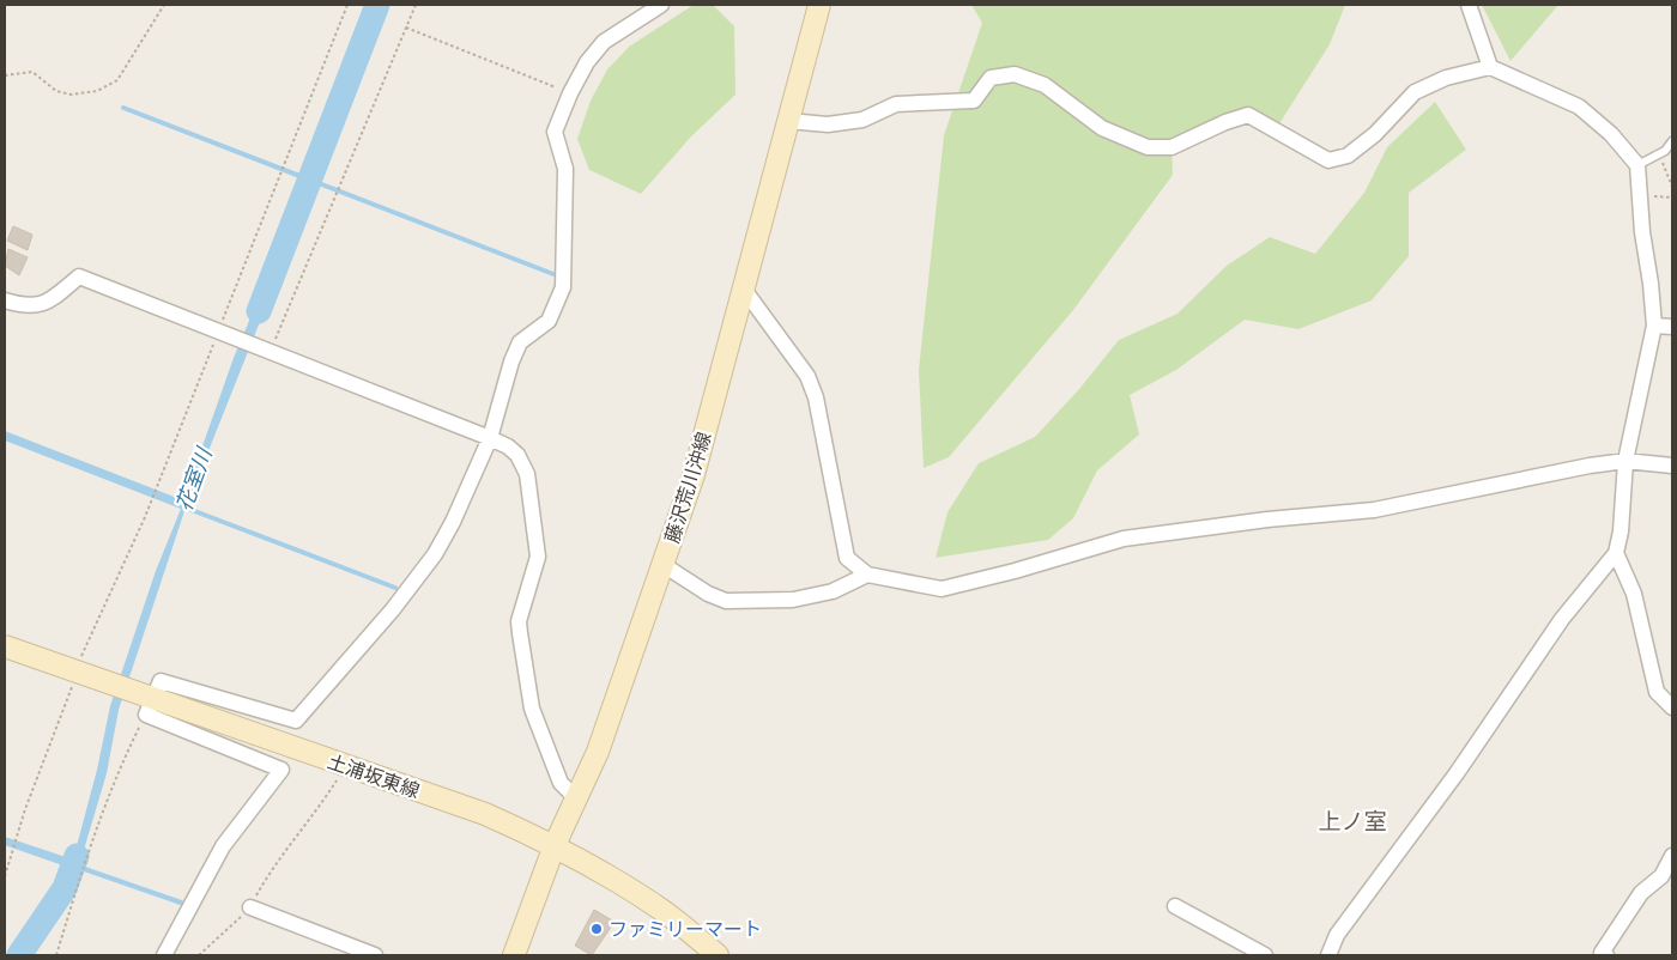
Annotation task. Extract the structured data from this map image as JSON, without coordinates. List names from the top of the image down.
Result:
{
  "streets": {
    "main road": ["藤沢荒川沖線", "土浦坂東線"]
  },
  "crossings": [
    ["藤沢荒川沖線", "土浦坂東線"]
  ],
  "districts": ["上ノ室"],
  "water": ["花室川"],
  "places": ["ファミリーマート"]
}
